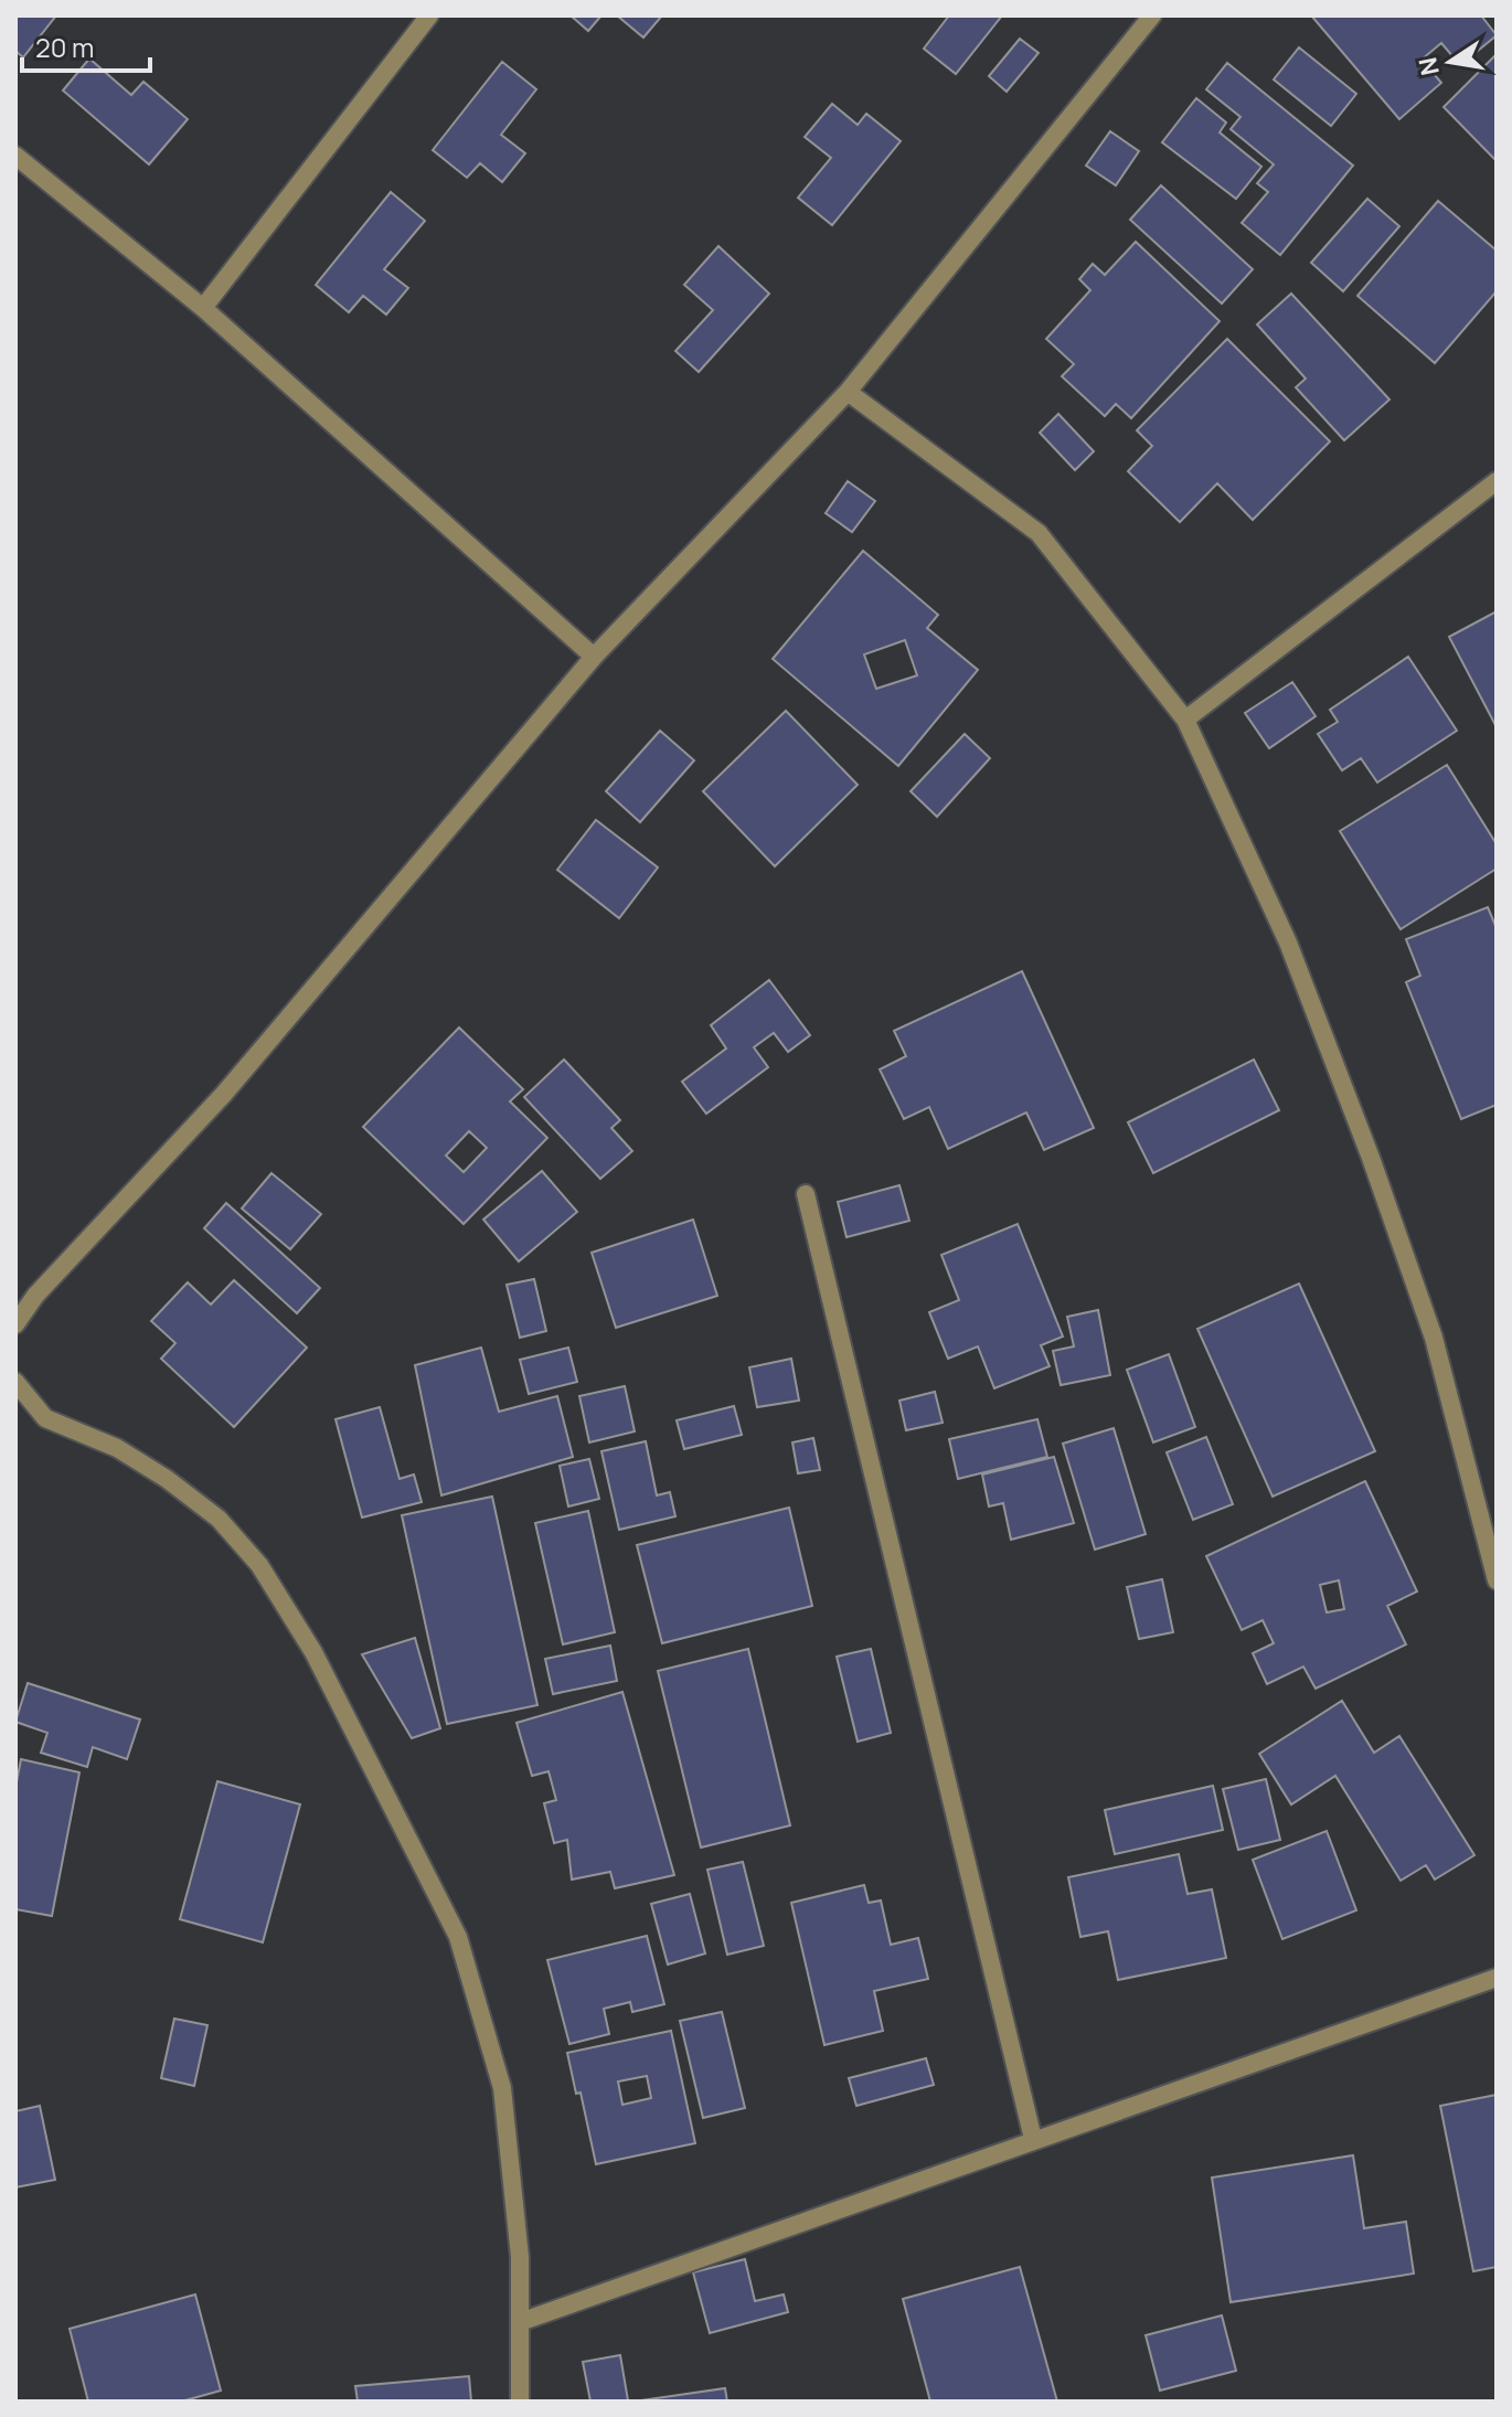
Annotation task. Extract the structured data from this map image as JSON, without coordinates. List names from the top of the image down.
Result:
{
  "scale_bar": "20 m",
  "north": "left"
}
